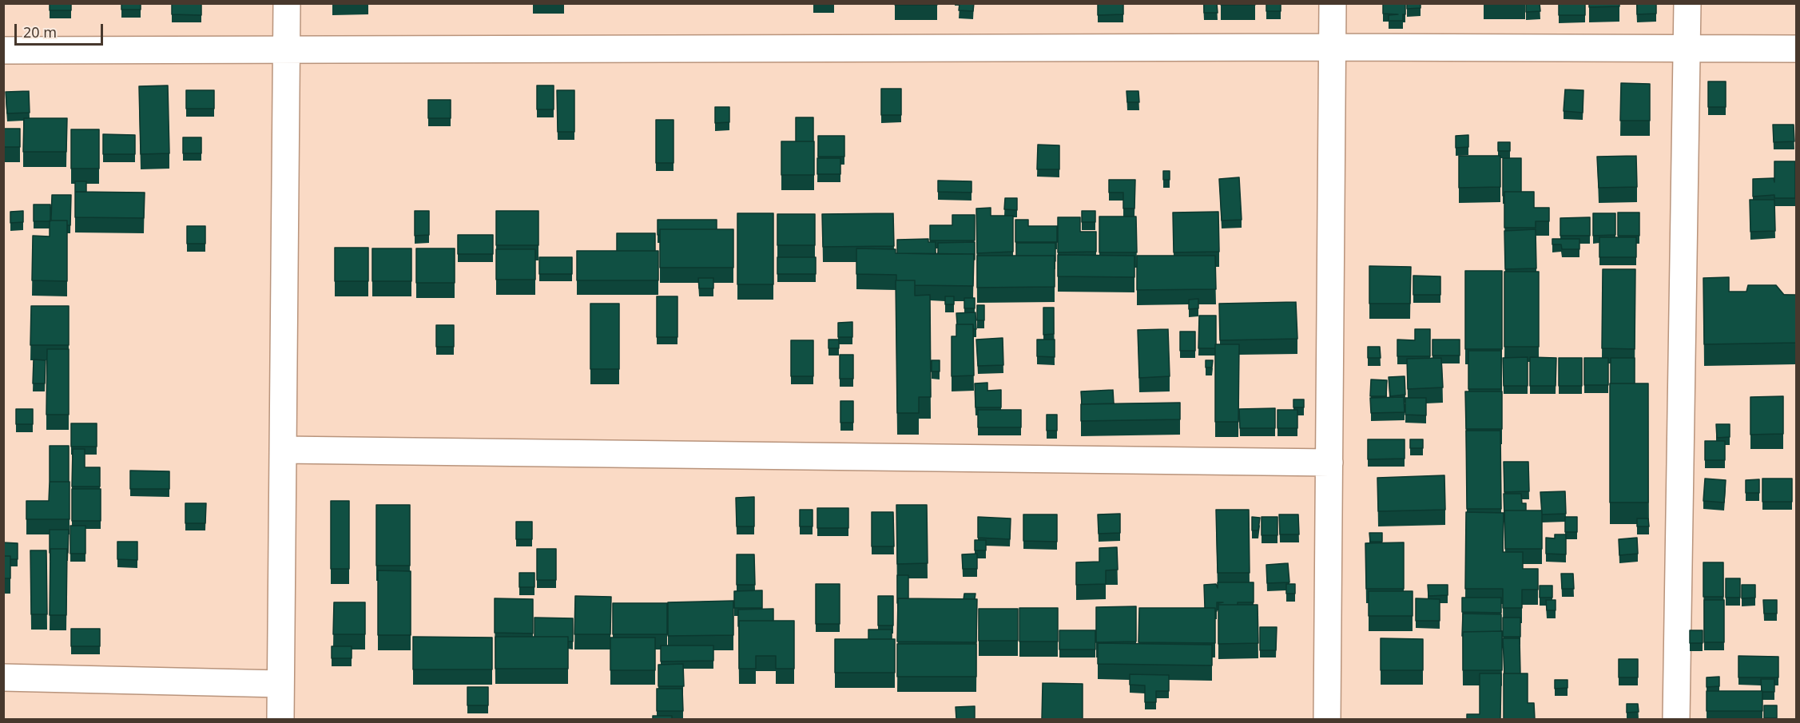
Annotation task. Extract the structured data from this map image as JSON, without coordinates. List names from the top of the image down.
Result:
{
  "scale_bar": "20 m"
}
